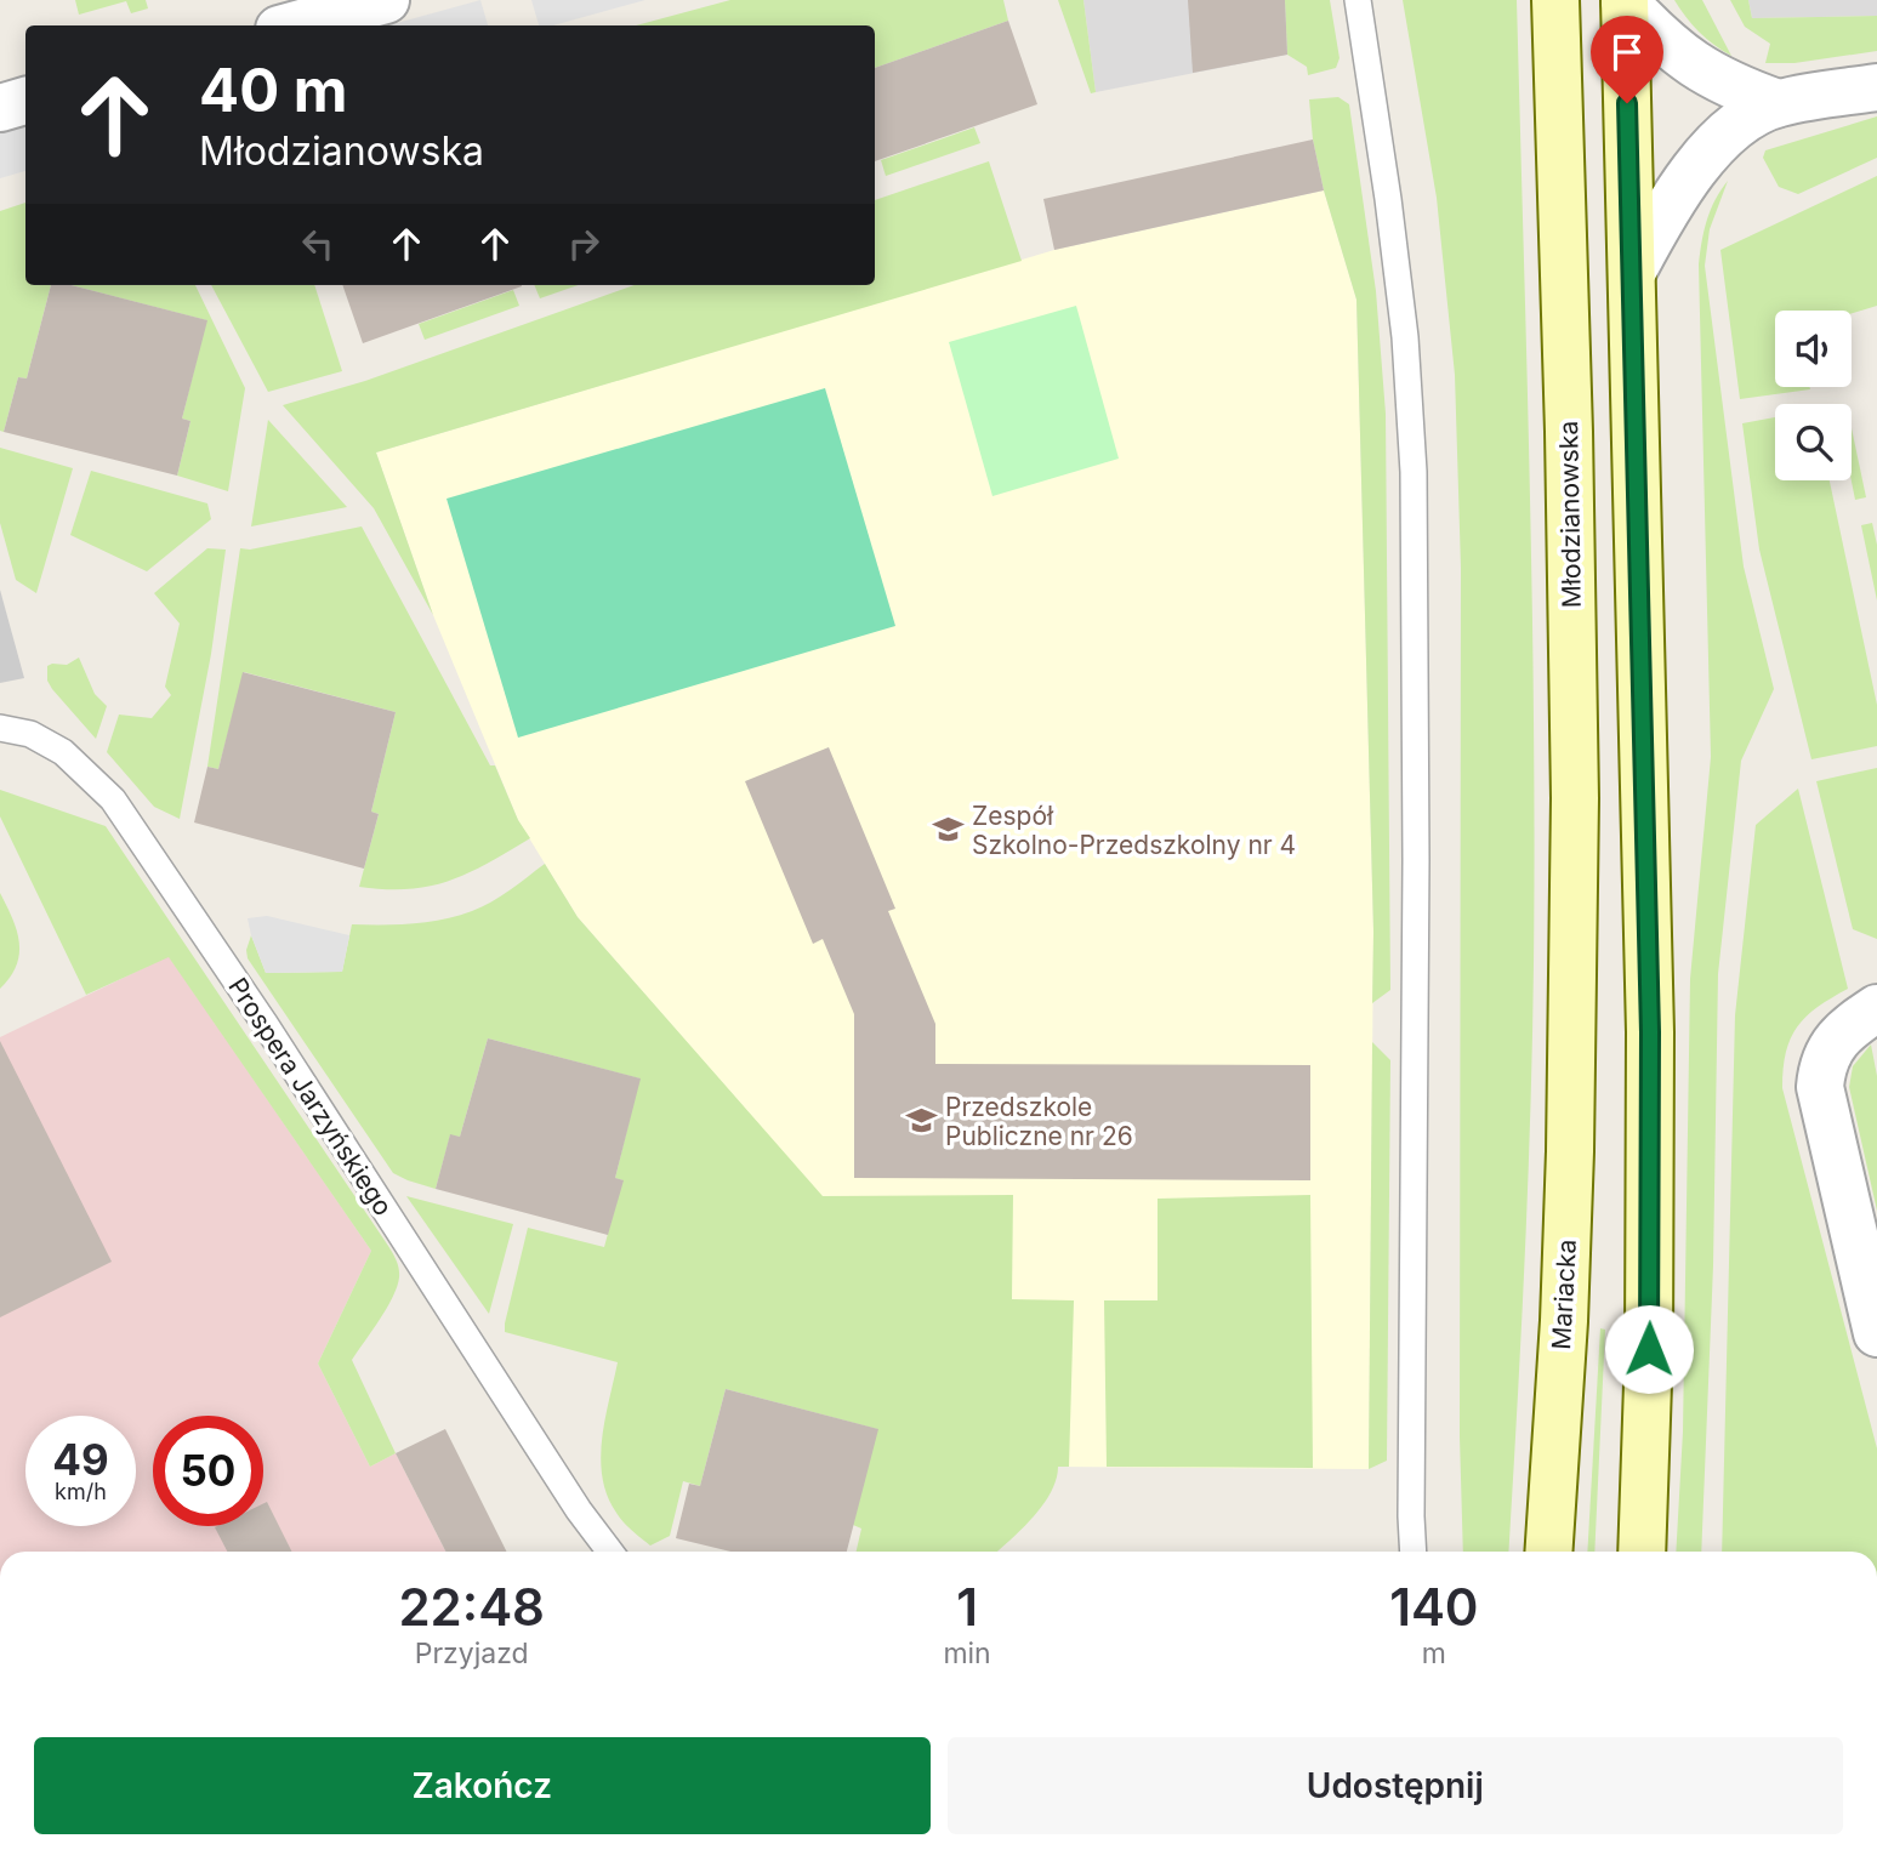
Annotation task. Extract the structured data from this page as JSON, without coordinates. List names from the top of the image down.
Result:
{
  "streets": {
    "main road": ["Młodzianowska", "Mariacka"],
    "lane": ["Prospera Jarzyńskiego"]
  },
  "crossings": [
    ["Młodzianowska", "Mariacka"]
  ],
  "places": {
    "school or university": ["Zespół Szkolno-Przedszkolny nr 4", "Przedszkole Publiczne nr 26"]
  },
  "page": {
    "turn": ["40 m", "Młodzianowska"],
    "speed": "49 km/h",
    "limit": "50",
    "eta": [
      "22:48",
      "Przyjazd",
      "1",
      "min",
      "140",
      "m"
    ],
    "buttons": ["Zakończ", "Udostępnij"]
  }
}
